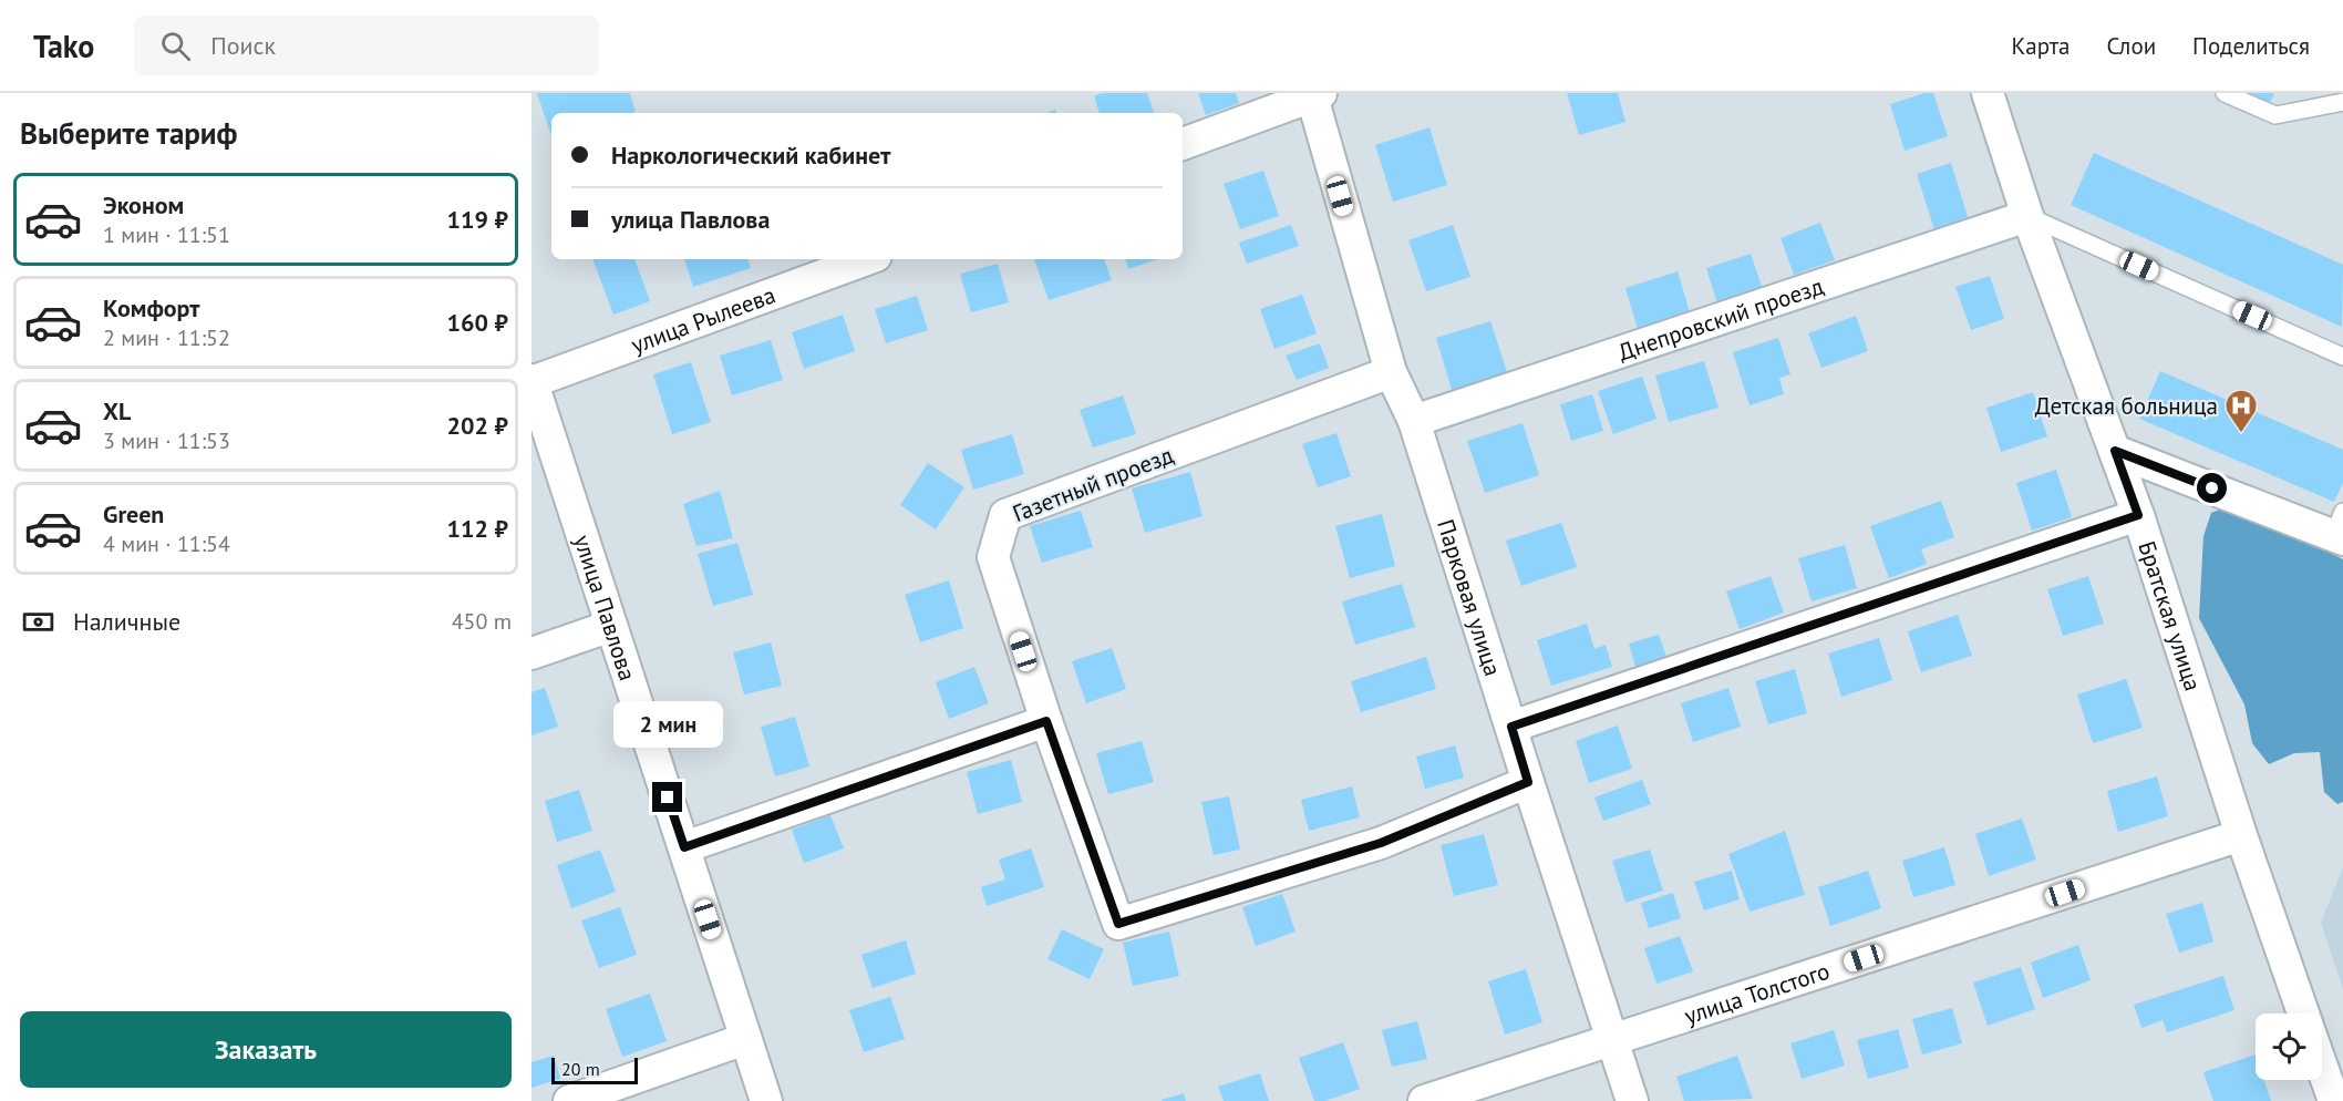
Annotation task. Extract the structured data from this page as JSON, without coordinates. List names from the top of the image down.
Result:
{
  "streets": {
    "street": [
      "Днепровский проезд",
      "улица Рылеева",
      "Газетный проезд",
      "Парковая улица",
      "улица Павлова",
      "Братская улица",
      "улица Толстого"
    ]
  },
  "crossings": [
    ["Днепровский проезд", "Парковая улица"],
    ["Днепровский проезд", "Братская улица"],
    ["улица Рылеева", "улица Павлова"],
    ["Газетный проезд", "Парковая улица"],
    ["Парковая улица", "улица Толстого"],
    ["Братская улица", "улица Толстого"]
  ],
  "places": {
    "hospital": ["Детская больница"]
  },
  "scale_bar": "20 m",
  "page": {
    "header": "Tako",
    "search": "Поиск",
    "nav": ["Карта", "Слои", "Поделиться"],
    "heading": "Выберите тариф",
    "banner": ["Наркологический кабинет", "улица Павлова"],
    "list": [
      {
        "name": "Эконом",
        "note": "1 мин · 11:51",
        "value": "119 ₽"
      },
      {
        "name": "Комфорт",
        "note": "2 мин · 11:52",
        "value": "160 ₽"
      },
      {
        "name": "XL",
        "note": "3 мин · 11:53",
        "value": "202 ₽"
      },
      {
        "name": "Green",
        "note": "4 мин · 11:54",
        "value": "112 ₽"
      }
    ],
    "pay": ["Наличные", "450 m"],
    "bubble": "2 мин",
    "buttons": "Заказать",
    "scale": "20 m"
  }
}
